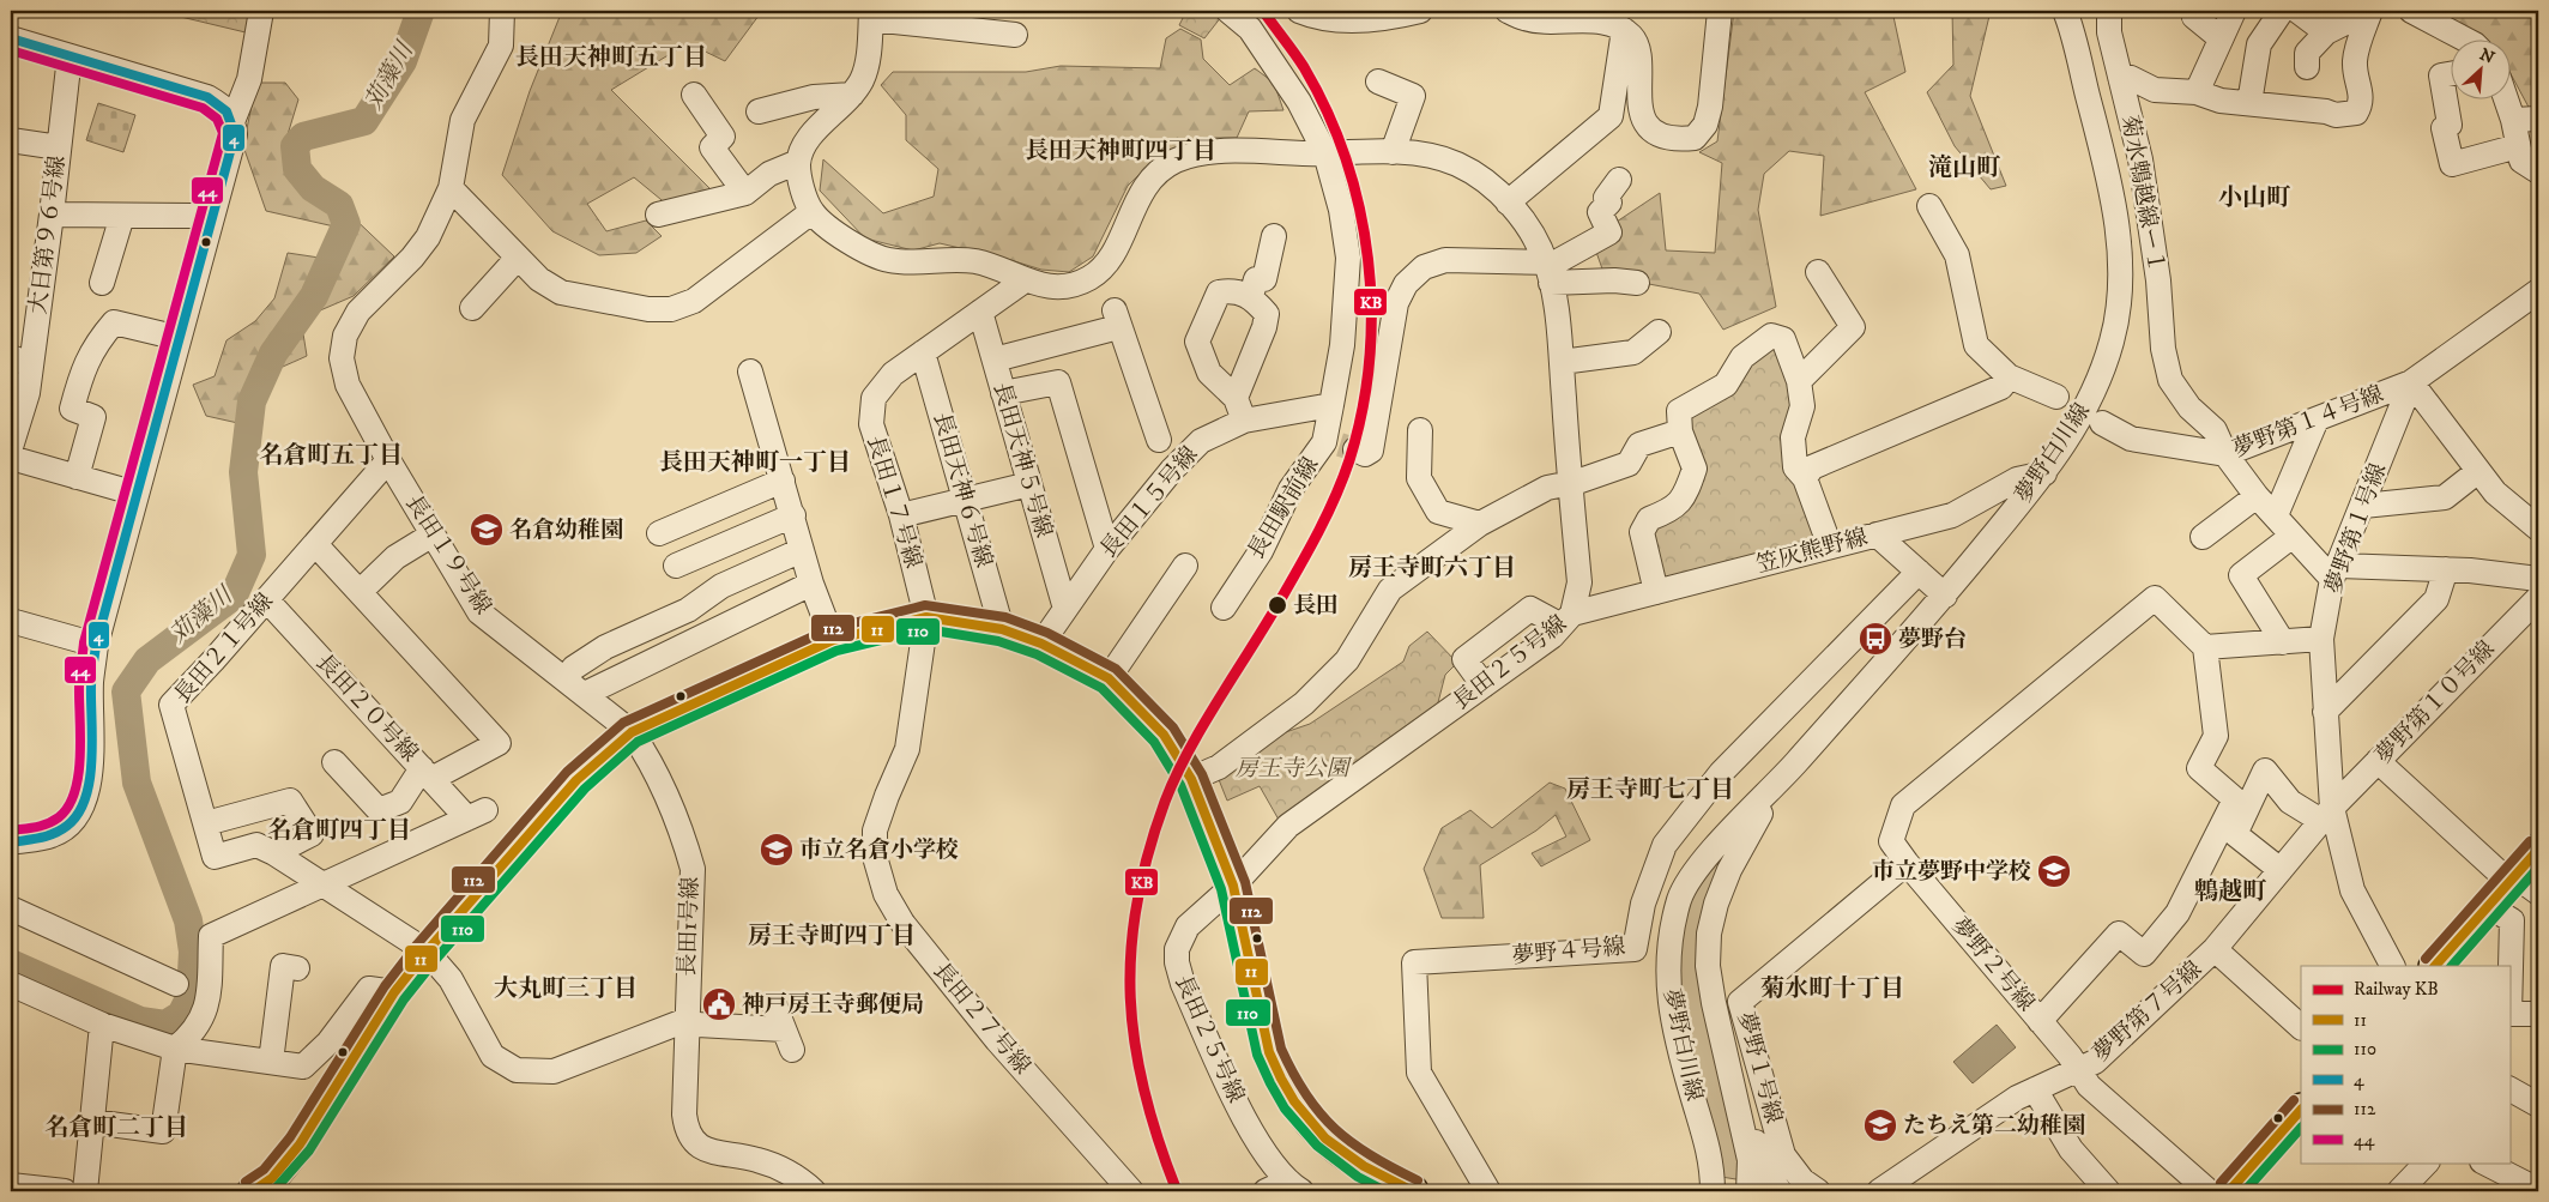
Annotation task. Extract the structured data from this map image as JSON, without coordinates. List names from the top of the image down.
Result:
{
  "streets": {
    "street": [
      "菊水鵯越線ー１",
      "大日第９６号線",
      "夢野第１４号線",
      "夢野白川線",
      "長田天神５号線",
      "長田天神６号線",
      "長田１７号線",
      "長田１５号線",
      "長田駅前線",
      "夢野第１号線",
      "笠灰熊野線",
      "長田１９号線",
      "長田２１号線",
      "長田２５号線",
      "夢野第１０号線",
      "長田２０号線",
      "長田1号線",
      "夢野４号線",
      "夢野２号線",
      "夢野第７号線",
      "長田２７号線",
      "夢野１号線"
    ]
  },
  "crossings": [
    ["菊水鵯越線ー１", "夢野第１４号線"],
    ["菊水鵯越線ー１", "夢野第１号線"],
    ["夢野第１４号線", "夢野第１号線"],
    ["夢野白川線", "笠灰熊野線"],
    ["長田天神５号線", "長田１７号線"],
    ["長田天神５号線", "長田１５号線"],
    ["長田天神６号線", "長田１７号線"],
    ["長田１７号線", "長田２５号線"],
    ["長田１７号線", "長田２７号線"],
    ["長田１５号線", "長田駅前線"],
    ["夢野第１号線", "夢野第１０号線"],
    ["夢野第１号線", "夢野第７号線"],
    ["笠灰熊野線", "長田２５号線"],
    ["長田１９号線", "長田２１号線"],
    ["長田１９号線", "長田1号線"],
    ["長田２１号線", "長田２０号線"],
    ["長田２１号線", "長田1号線"],
    ["夢野第１０号線", "夢野第７号線"],
    ["夢野２号線", "夢野第７号線"],
    ["夢野２号線", "夢野１号線"]
  ],
  "districts": [
    "長田天神町五丁目",
    "長田天神町四丁目",
    "滝山町",
    "小山町",
    "名倉町五丁目",
    "長田天神町一丁目",
    "房王寺町六丁目",
    "房王寺町七丁目",
    "名倉町四丁目",
    "鵯越町",
    "房王寺町四丁目",
    "大丸町三丁目",
    "菊水町十丁目",
    "名倉町二丁目"
  ],
  "water": ["苅藻川"],
  "parks": ["房王寺公園"],
  "places": {
    "school or university": [
      "名倉幼稚園",
      "市立名倉小学校",
      "市立夢野中学校",
      "たちえ第二幼稚園"
    ],
    "other": ["長田"],
    "bus stop": ["夢野台"],
    "public building": ["神戸房王寺郵便局"]
  },
  "lines": [
    "rail line KB",
    "transit line 4",
    "transit line 44",
    "transit line 112",
    "transit line 11",
    "transit line 110"
  ],
  "legend": [
    "Railway KB",
    "11",
    "110",
    "4",
    "112",
    "44"
  ],
  "north": "top right"
}
